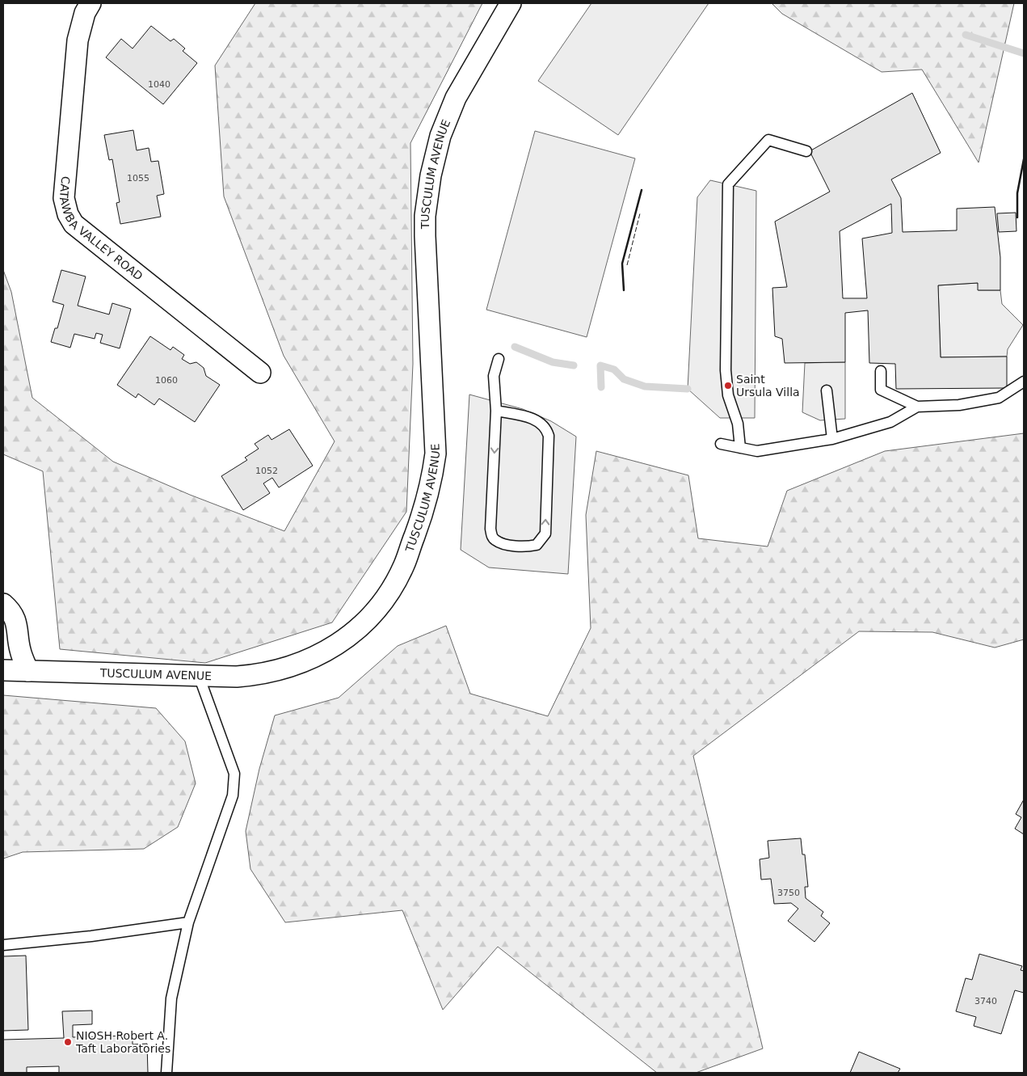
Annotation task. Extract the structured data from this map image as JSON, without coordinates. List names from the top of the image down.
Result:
{
  "streets": {
    "street": ["TUSCULUM AVENUE", "CATAWBA VALLEY ROAD"]
  },
  "places": ["Saint Ursula Villa", "NIOSH Robert A. Taft Laboratories"],
  "house_numbers": [
    "1040",
    "1055",
    "1060",
    "1052",
    "3750",
    "3740"
  ]
}
